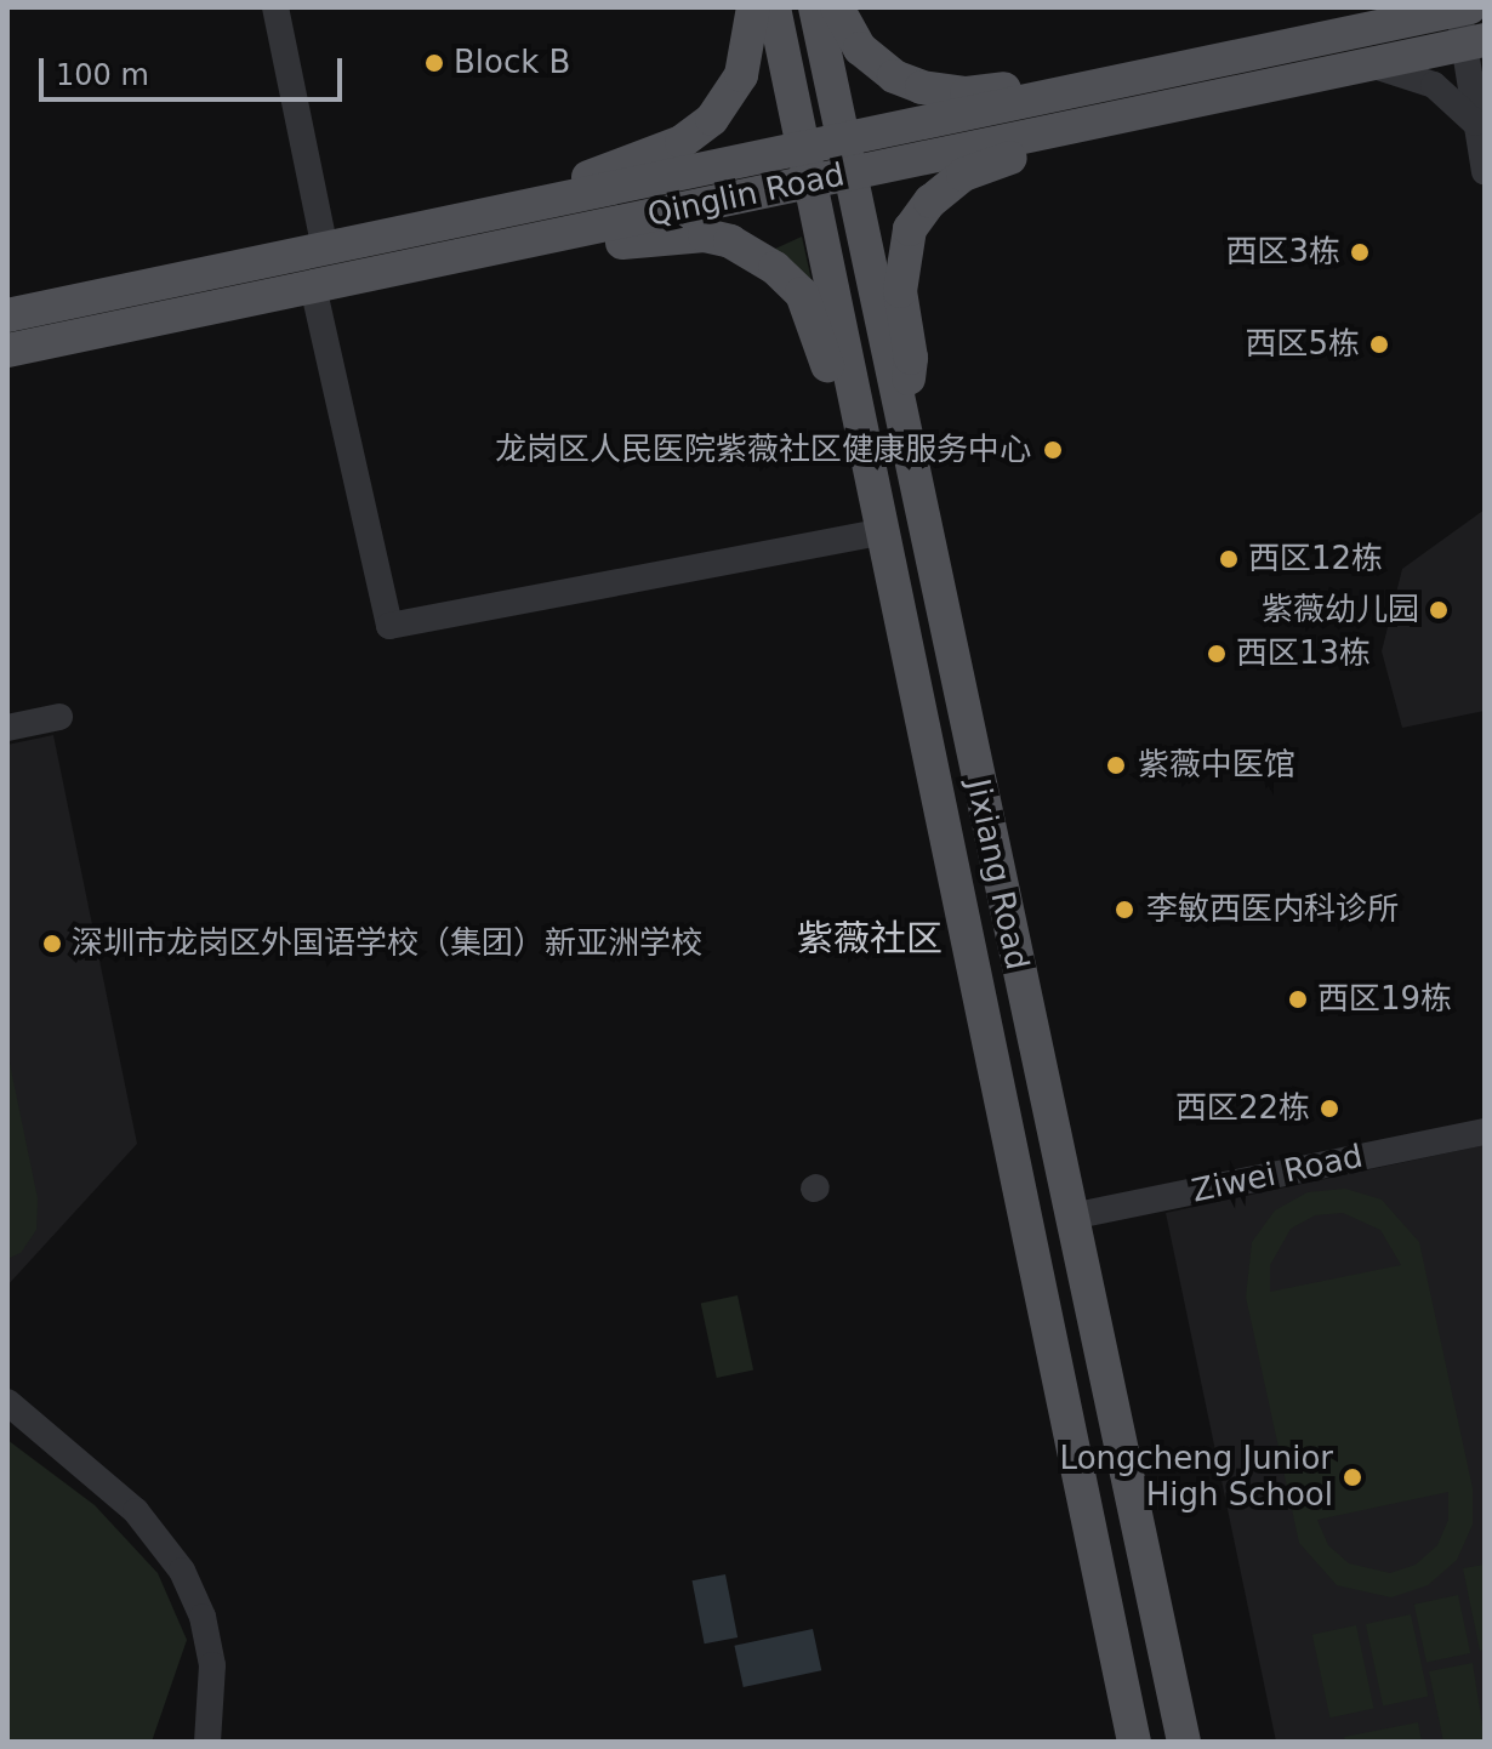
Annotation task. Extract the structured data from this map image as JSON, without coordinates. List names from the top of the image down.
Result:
{
  "streets": {
    "main road": ["Qinglin Road", "Jixiang Road"],
    "street": ["Ziwei Road"]
  },
  "crossings": [
    ["Qinglin Road", "Jixiang Road"],
    ["Jixiang Road", "Ziwei Road"]
  ],
  "districts": ["紫薇社区"],
  "places": [
    "Block B",
    "西区3栋",
    "西区5栋",
    "龙岗区人民医院紫薇社区健康服务中心",
    "西区12栋",
    "紫薇幼儿园",
    "西区13栋",
    "紫薇中医馆",
    "李敏西医内科诊所",
    "深圳市龙岗区外国语学校（集团）新亚洲学校",
    "西区19栋",
    "西区22栋",
    "Longcheng Junior High School"
  ],
  "scale_bar": "100 m"
}
